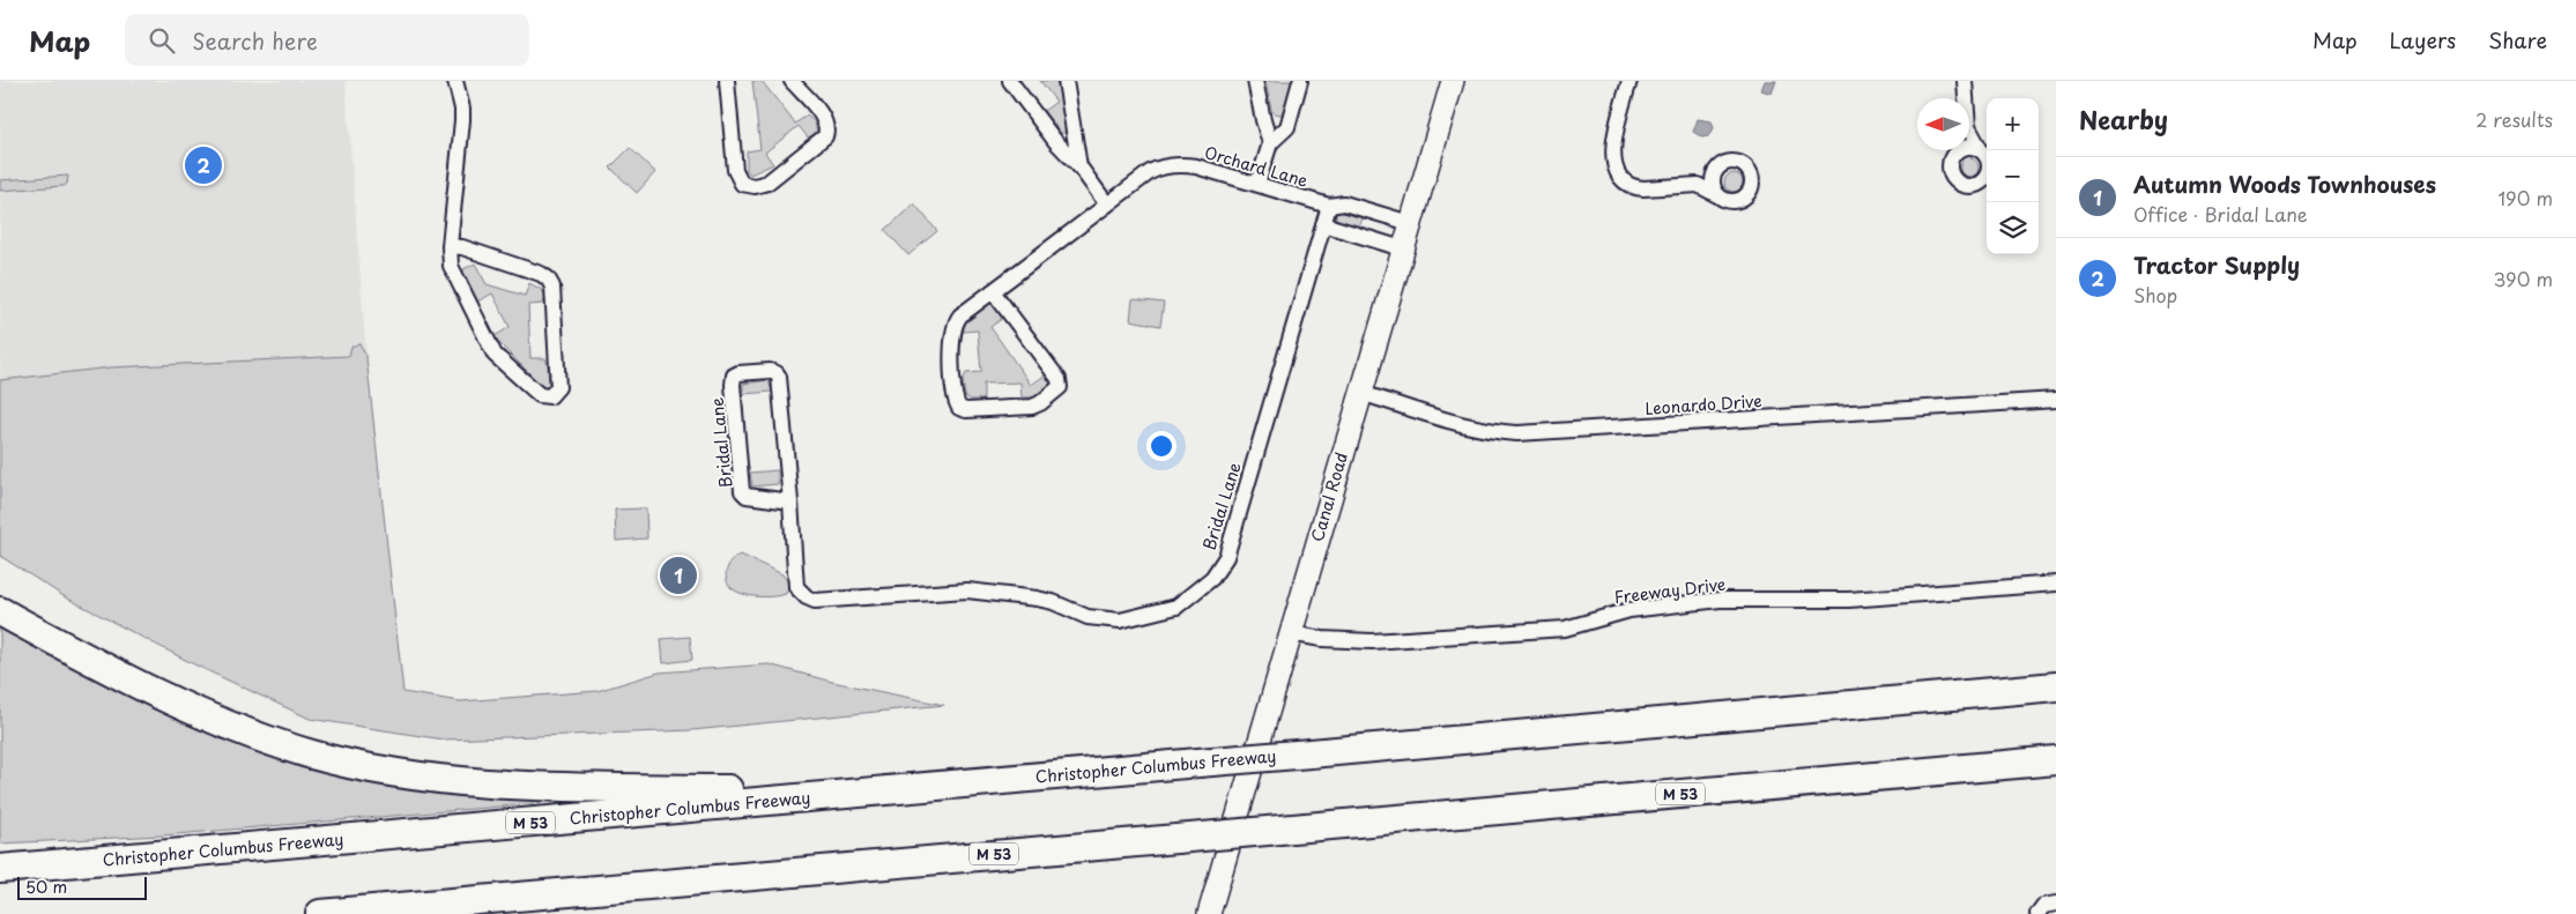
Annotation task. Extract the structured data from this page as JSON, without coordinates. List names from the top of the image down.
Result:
{
  "streets": {
    "highway": ["Christopher Columbus Freeway", "M 53"],
    "street": [
      "Orchard Lane",
      "Leonardo Drive",
      "Bridal Lane",
      "Canal Road",
      "Freeway Drive"
    ]
  },
  "crossings": [
    ["Orchard Lane", "Bridal Lane"],
    ["Orchard Lane", "Canal Road"],
    ["Leonardo Drive", "Canal Road"],
    ["Canal Road", "Freeway Drive"]
  ],
  "scale_bar": "50 m",
  "north": "left",
  "page": {
    "header": "Map",
    "search": "Search here",
    "nav": ["Map", "Layers", "Share"],
    "heading": ["Nearby", "2 results"],
    "map_buttons": ["+", "−"],
    "pins": ["2", "1"],
    "list": [
      {
        "mark": "1",
        "name": "Autumn Woods Townhouses",
        "note": "Office · Bridal Lane",
        "value": "190 m"
      },
      {
        "mark": "2",
        "name": "Tractor Supply",
        "note": "Shop",
        "value": "390 m"
      }
    ],
    "scale": "50 m"
  }
}
